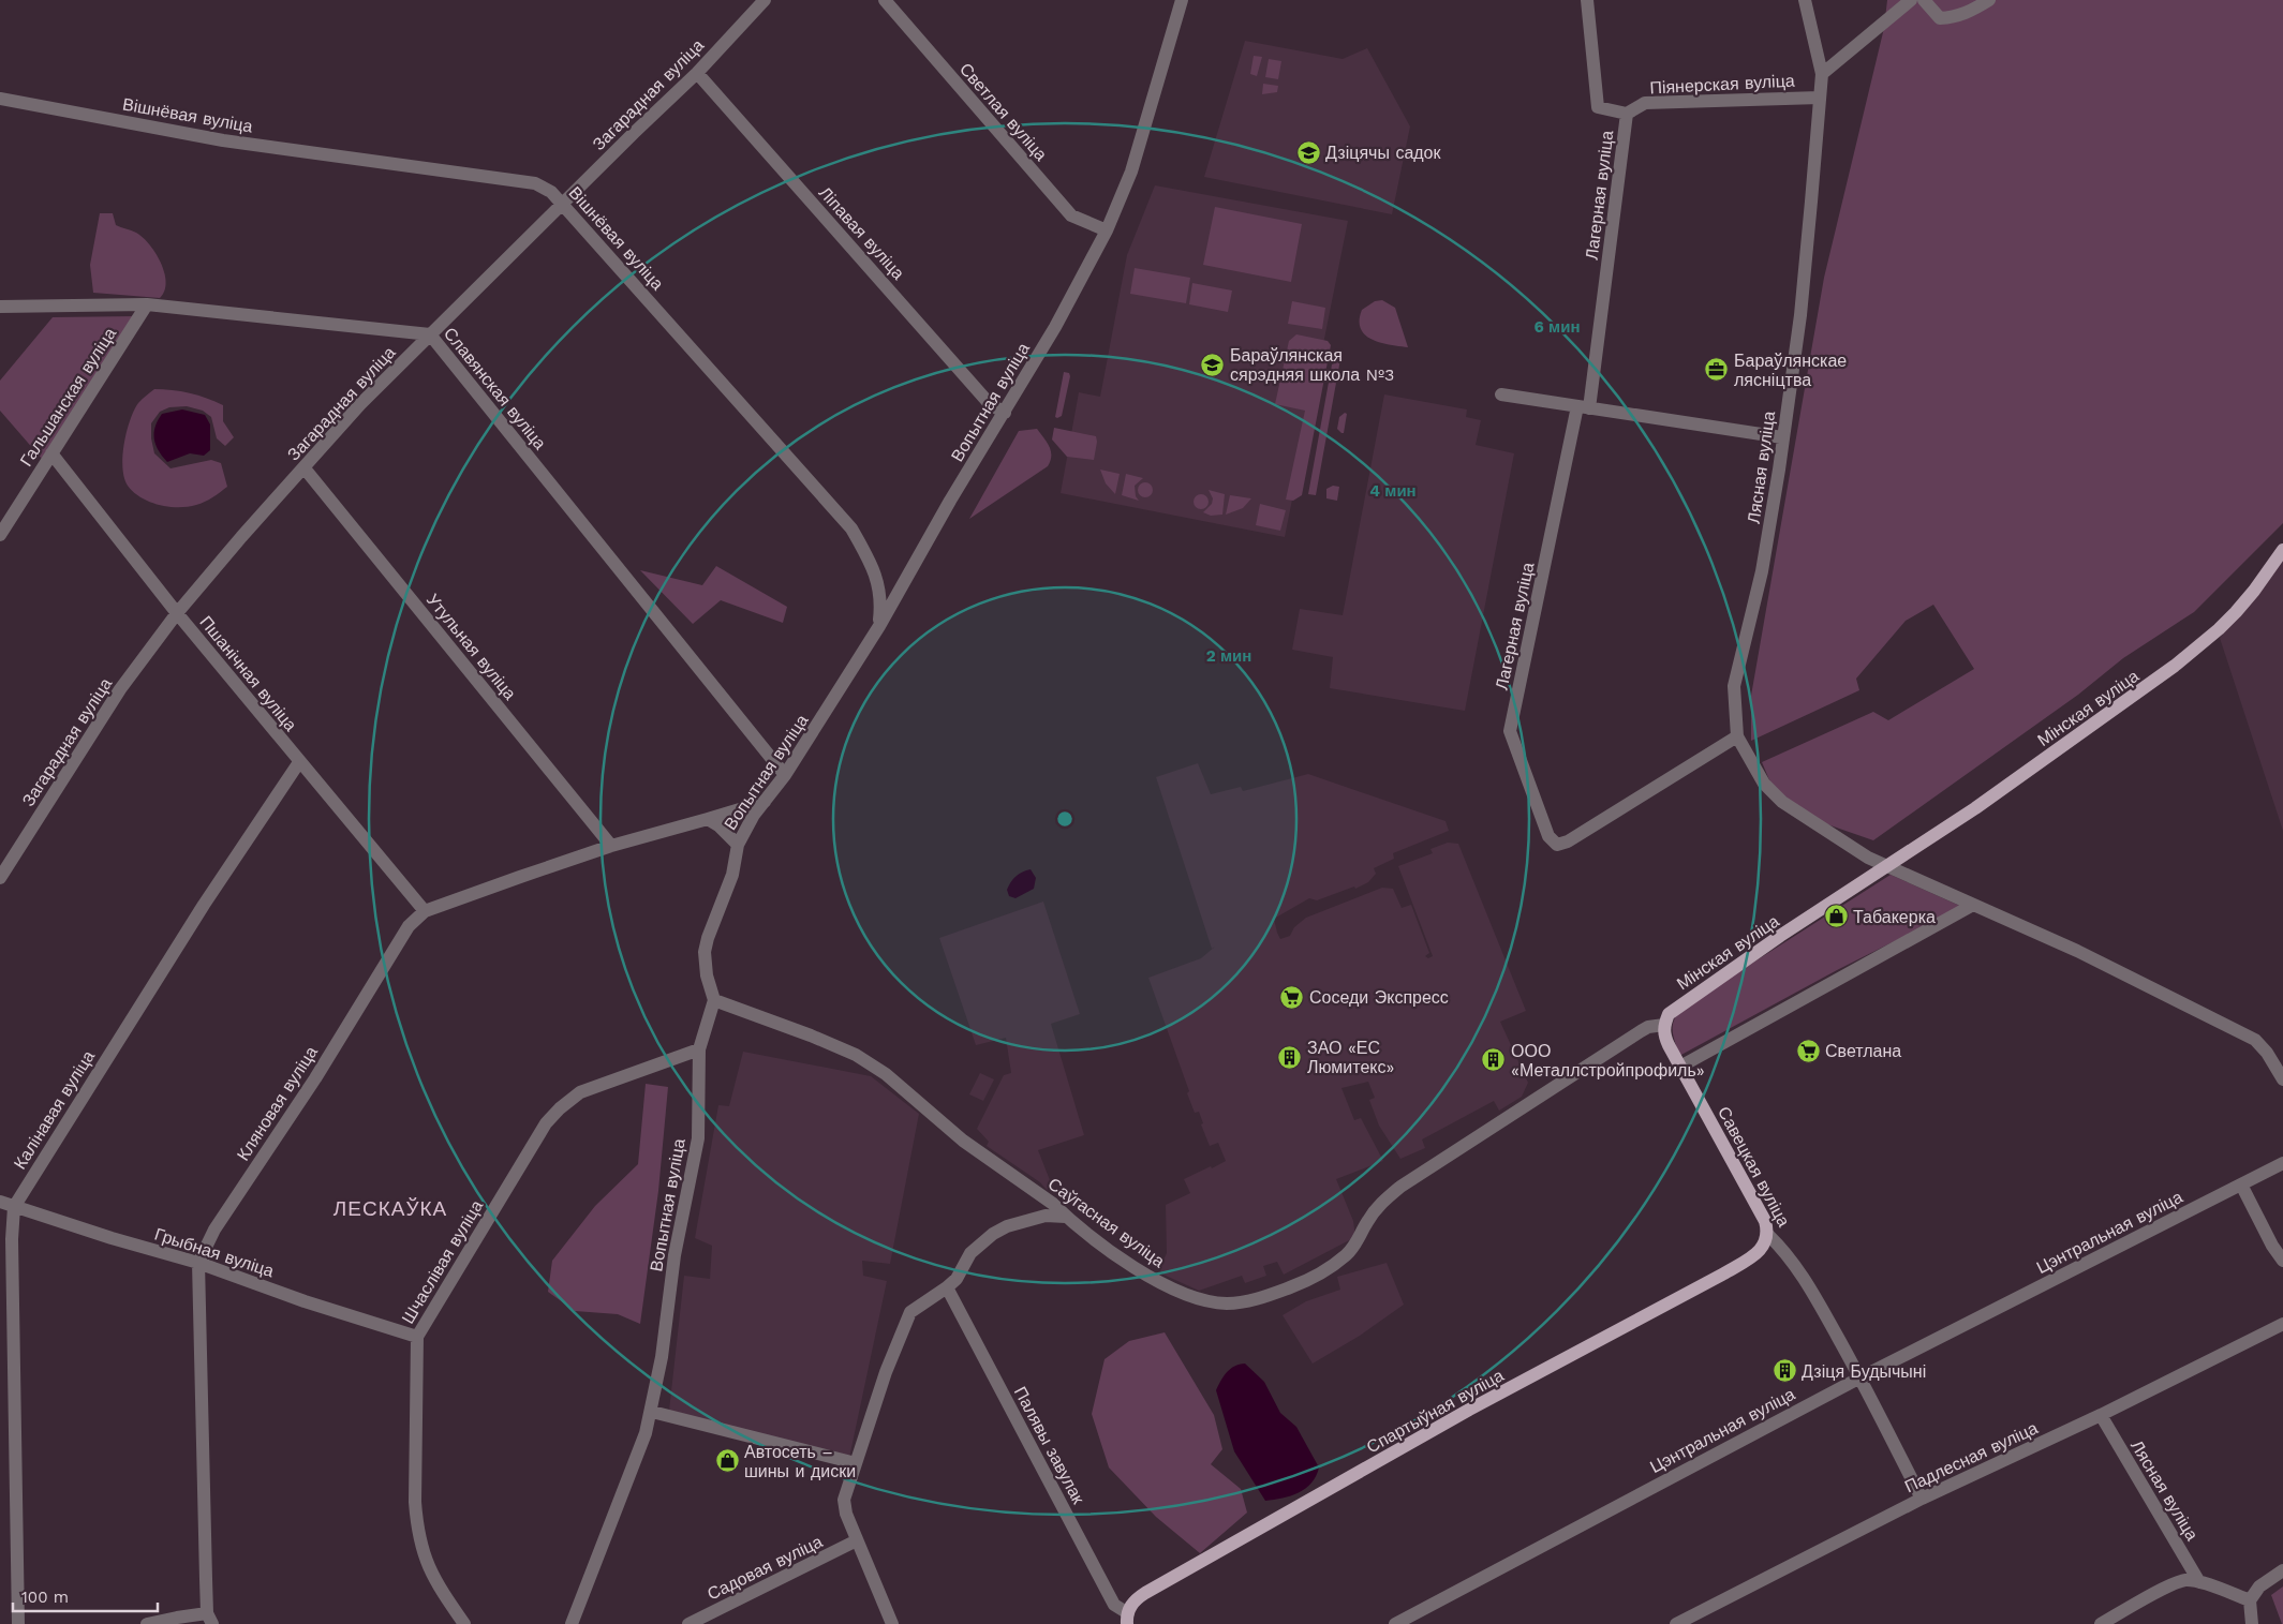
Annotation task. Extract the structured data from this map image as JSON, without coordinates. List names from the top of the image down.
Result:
{
  "streets": {
    "main road": ["Мінская вуліца", "Савецкая вуліца", "Спартыўная вуліца"],
    "street": [
      "Піянерская вуліца",
      "Загарадная вуліца",
      "Светлая вуліца",
      "Вішнёвая вуліца",
      "Лагерная вуліца",
      "Ліпавая вуліца",
      "Славянская вуліца",
      "Гальшанская вуліца",
      "Вопытная вуліца",
      "Лясная вуліца",
      "Утульная вуліца",
      "Пшанічная вуліца",
      "Кляновая вуліца",
      "Калінавая вуліца",
      "Саўгасная вуліца",
      "Цэнтральная вуліца",
      "Грыбная вуліца",
      "Шчаслівая вуліца",
      "Палявы завулак",
      "Падлесная вуліца",
      "Садовая вуліца"
    ]
  },
  "crossings": [
    ["Піянерская вуліца", "Лагерная вуліца"],
    ["Піянерская вуліца", "Лясная вуліца"],
    ["Загарадная вуліца", "Вішнёвая вуліца"],
    ["Загарадная вуліца", "Ліпавая вуліца"],
    ["Загарадная вуліца", "Славянская вуліца"],
    ["Загарадная вуліца", "Утульная вуліца"],
    ["Загарадная вуліца", "Пшанічная вуліца"],
    ["Светлая вуліца", "Вопытная вуліца"],
    ["Вішнёвая вуліца", "Вопытная вуліца"],
    ["Лагерная вуліца", "Лясная вуліца"],
    ["Ліпавая вуліца", "Вопытная вуліца"],
    ["Славянская вуліца", "Гальшанская вуліца"],
    ["Славянская вуліца", "Вопытная вуліца"],
    ["Гальшанская вуліца", "Пшанічная вуліца"],
    ["Вопытная вуліца", "Кляновая вуліца"],
    ["Вопытная вуліца", "Саўгасная вуліца"],
    ["Вопытная вуліца", "Шчаслівая вуліца"],
    ["Лясная вуліца", "Падлесная вуліца"],
    ["Утульная вуліца", "Кляновая вуліца"],
    ["Пшанічная вуліца", "Кляновая вуліца"],
    ["Пшанічная вуліца", "Калінавая вуліца"],
    ["Мінская вуліца", "Савецкая вуліца"],
    ["Мінская вуліца", "Саўгасная вуліца"],
    ["Кляновая вуліца", "Грыбная вуліца"],
    ["Калінавая вуліца", "Грыбная вуліца"],
    ["Савецкая вуліца", "Саўгасная вуліца"],
    ["Савецкая вуліца", "Цэнтральная вуліца"],
    ["Савецкая вуліца", "Спартыўная вуліца"],
    ["Савецкая вуліца", "Падлесная вуліца"],
    ["Грыбная вуліца", "Шчаслівая вуліца"],
    ["Спартыўная вуліца", "Палявы завулак"]
  ],
  "districts": ["ЛЕСКАЎКА"],
  "places": {
    "school or university": ["Дзіцячы садок", "Бараўлянская сярэдняя школа №3"],
    "office": ["Бараўлянскае лясніцтва"],
    "shop": ["Табакерка", "Автосеть – шины и диски"],
    "supermarket": ["Соседи Экспресс", "Светлана"],
    "building": ["ЗАО «ЕС Люмитекс»", "ООО «Металлстройпрофиль»", "Дзіця Будычыні"]
  },
  "scale_bar": "100 m",
  "rings": ["6 мин", "4 мин", "2 мин"]
}
